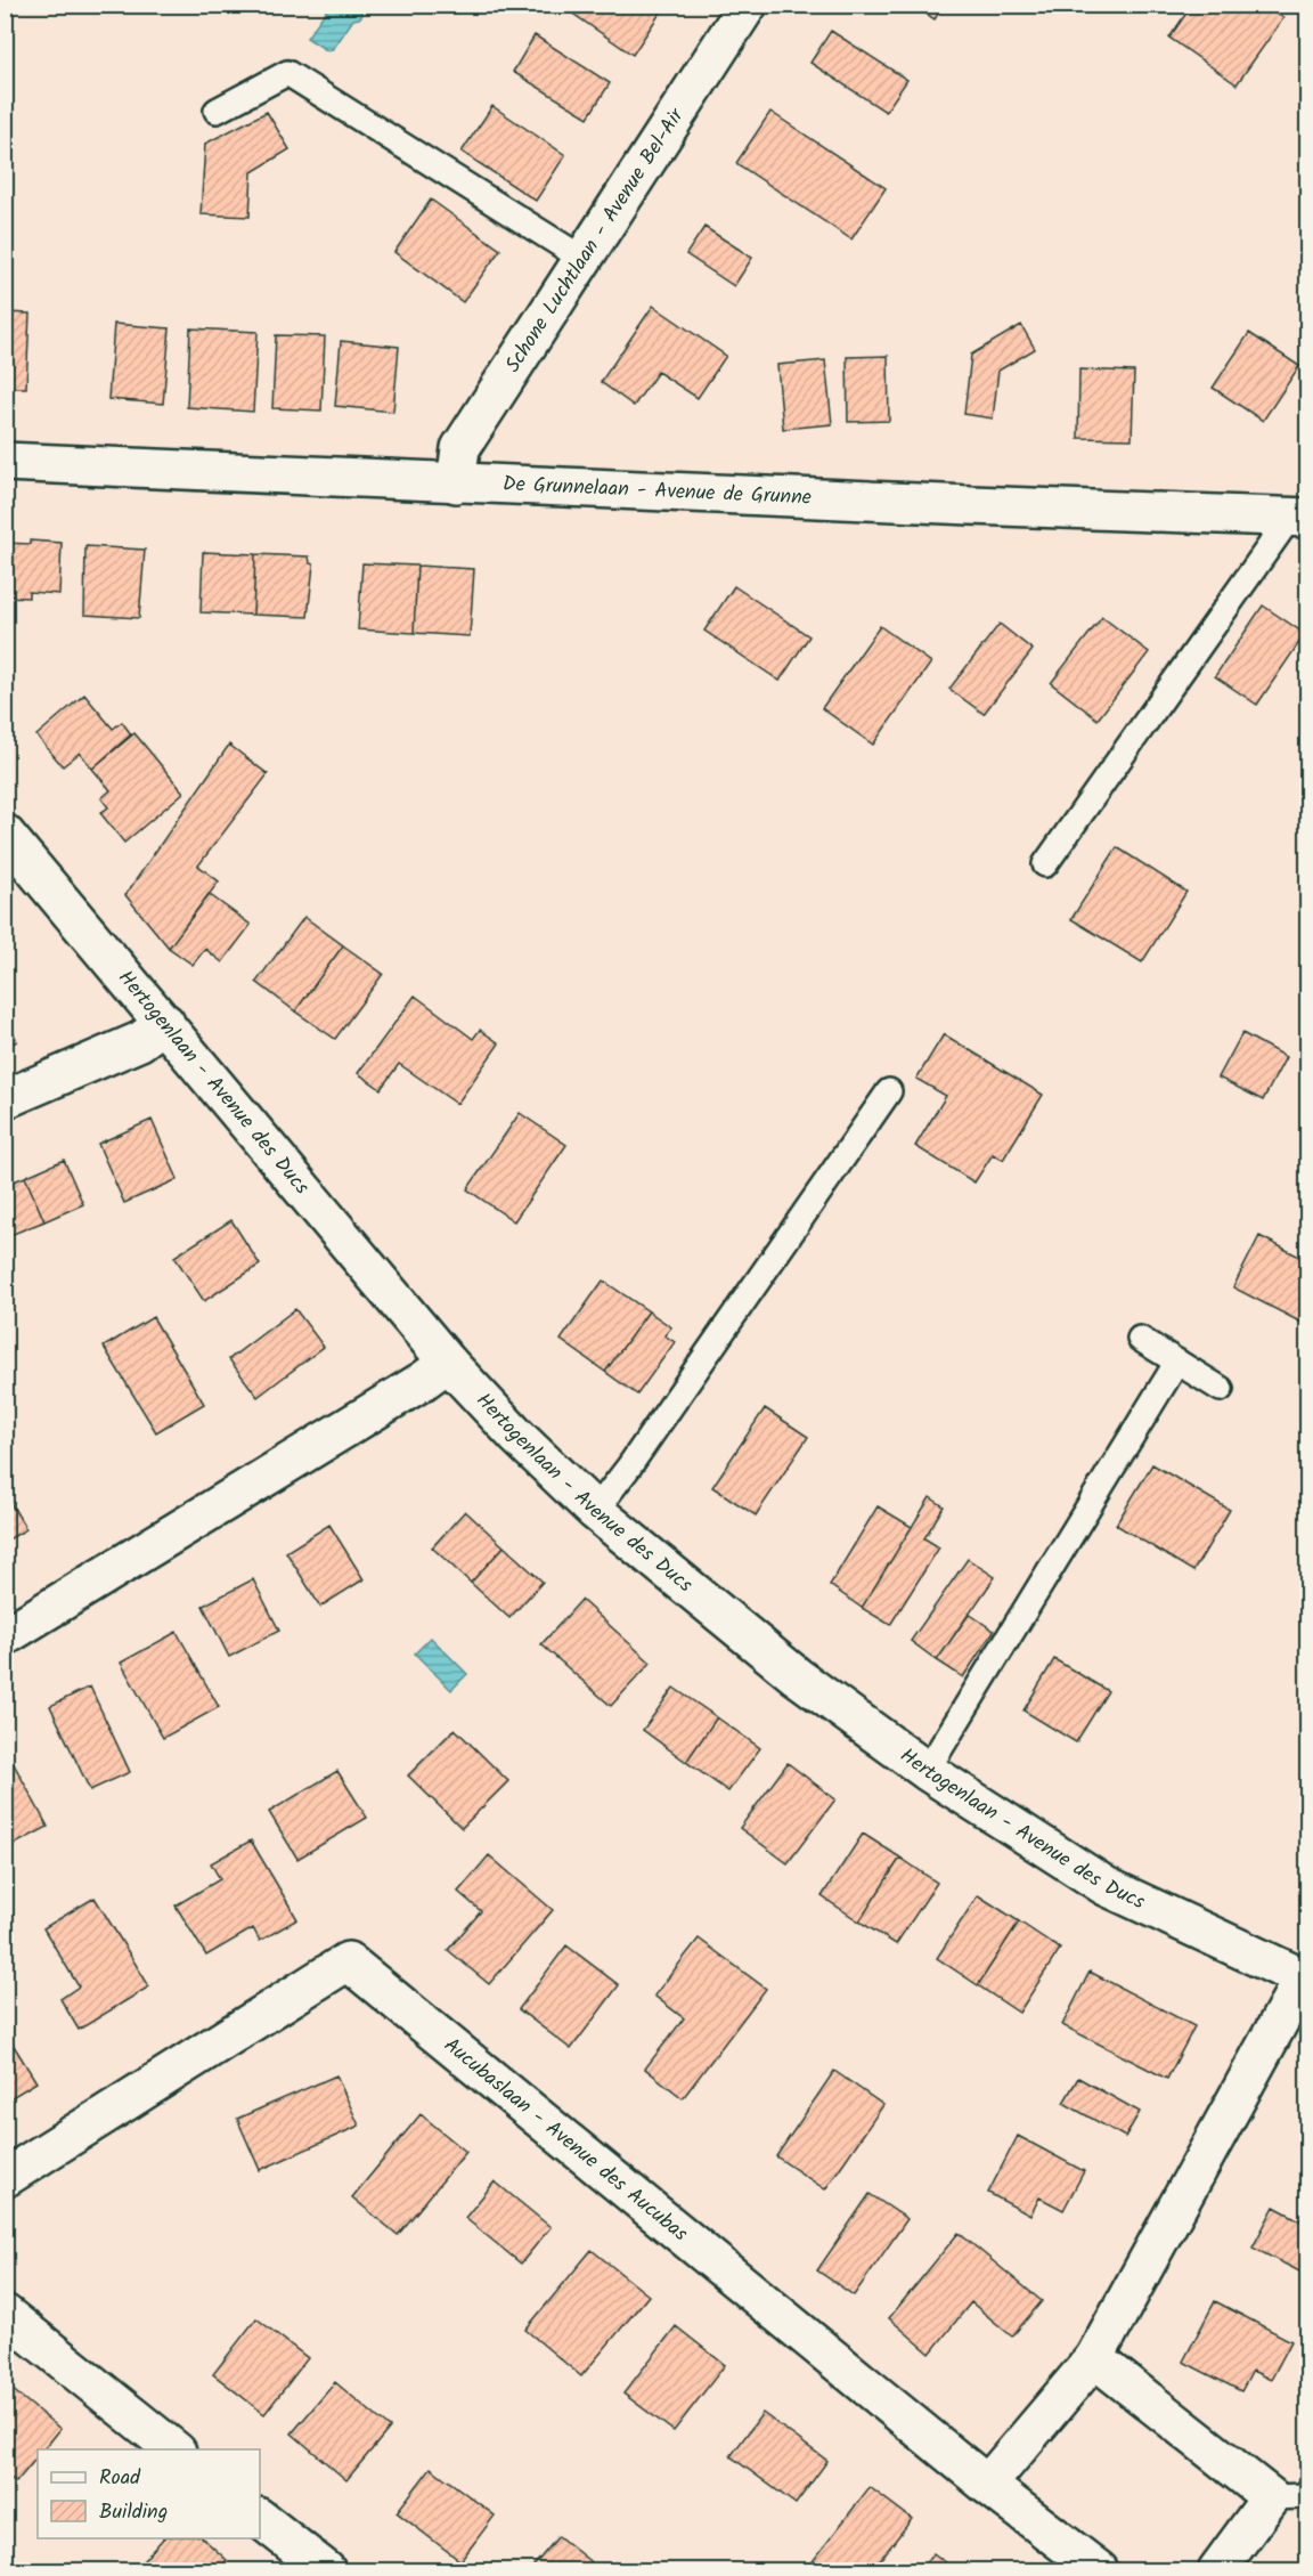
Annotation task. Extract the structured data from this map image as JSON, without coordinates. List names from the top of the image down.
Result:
{
  "streets": {
    "street": [
      "Schone Luchtlaan - Avenue Bel-Air",
      "De Grunnelaan - Avenue de Grunne",
      "Hertogenlaan - Avenue des Ducs",
      "Aucubaslaan - Avenue des Aucubas"
    ]
  },
  "crossings": [
    ["Schone Luchtlaan - Avenue Bel-Air", "De Grunnelaan - Avenue de Grunne"]
  ],
  "legend": ["Road", "Building"]
}
